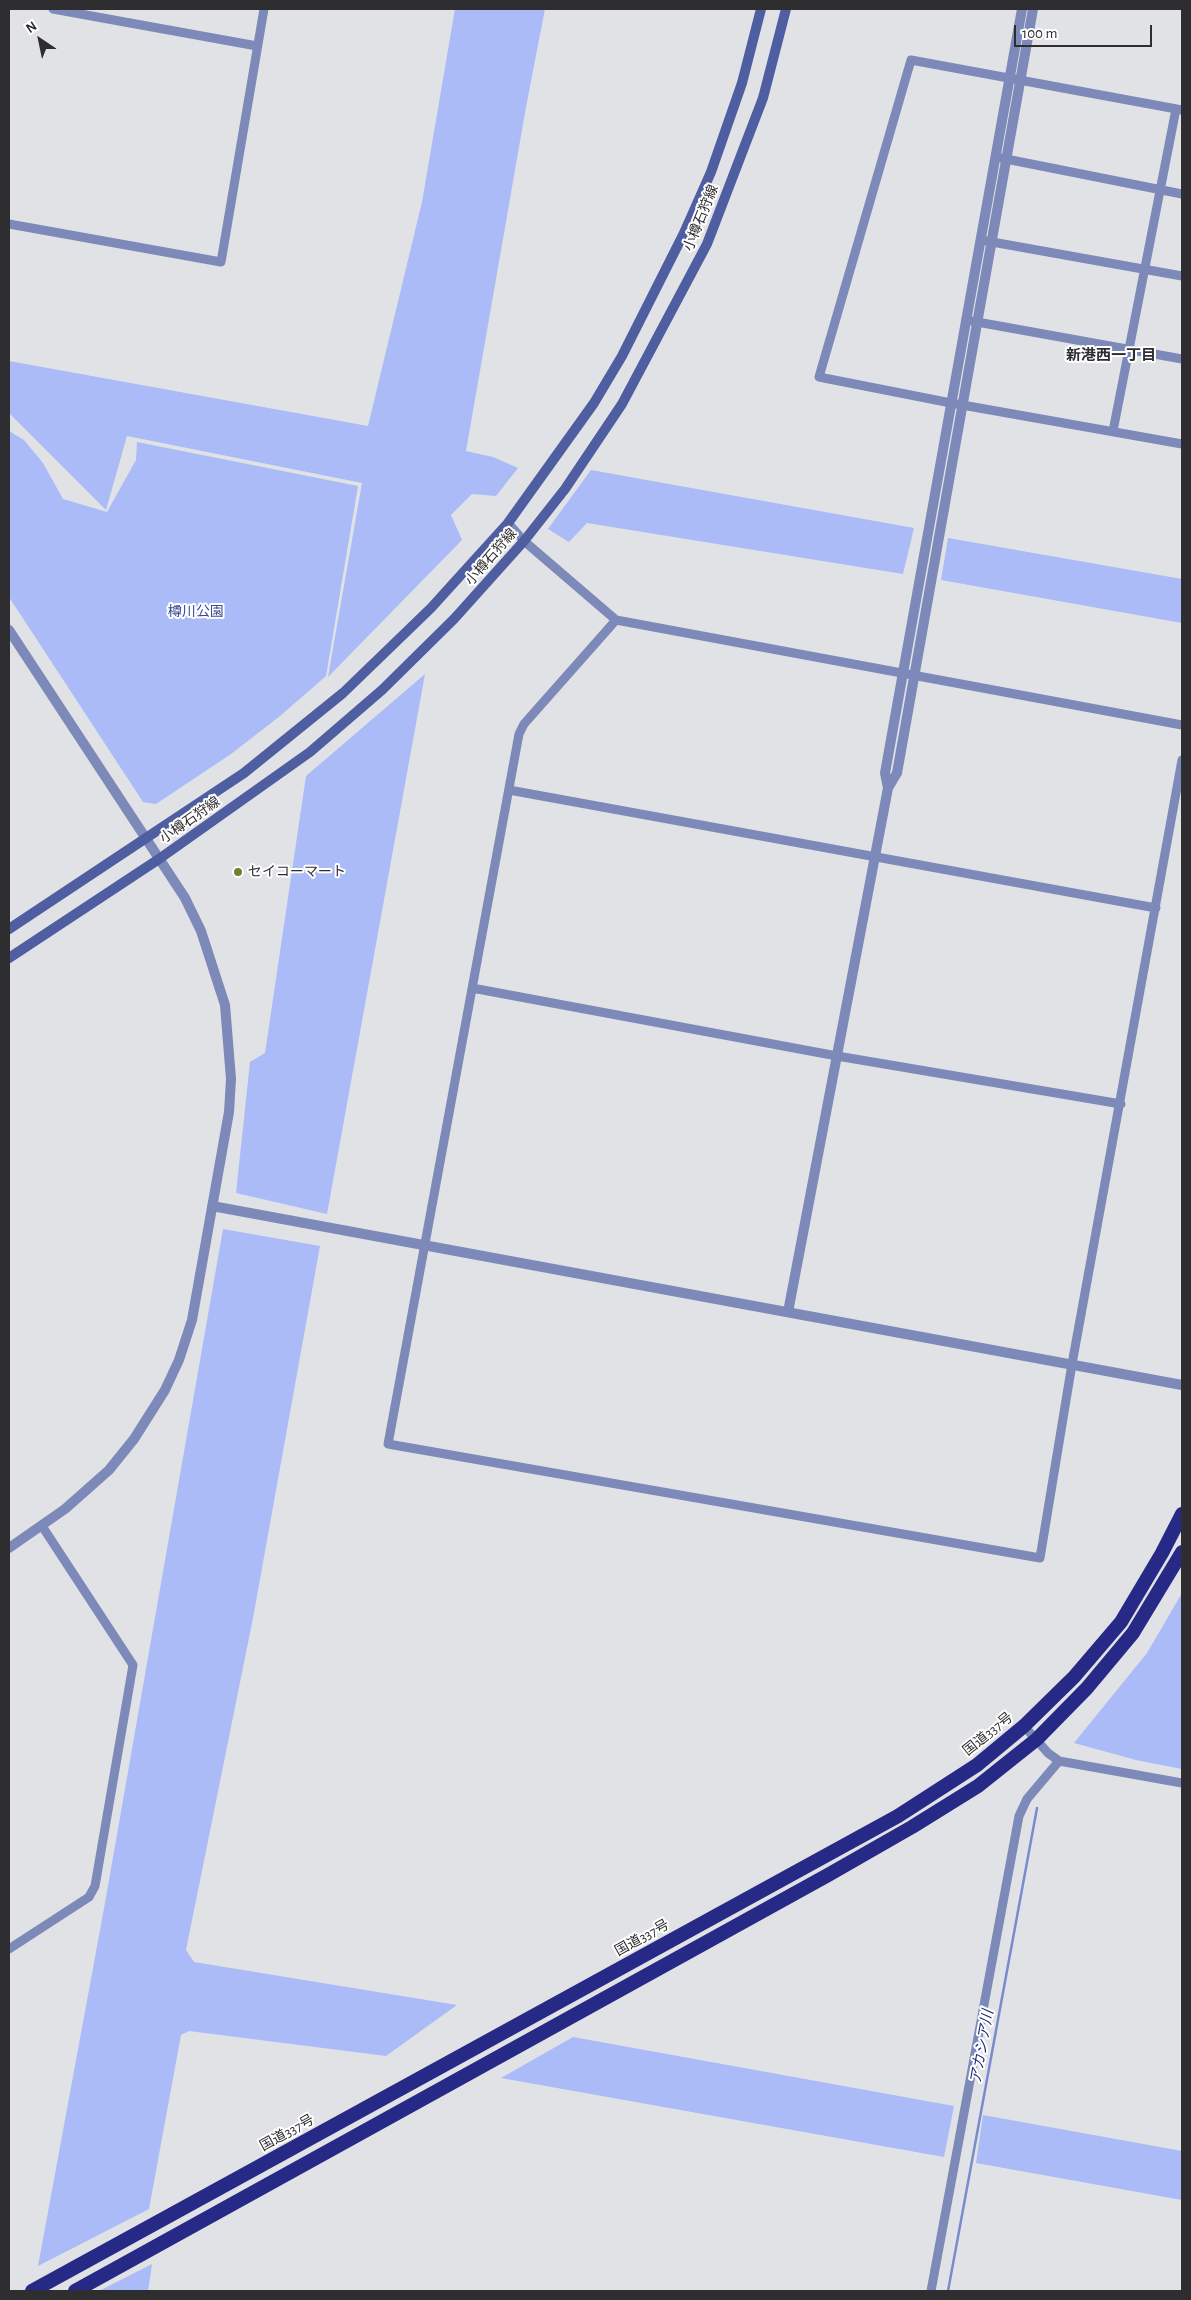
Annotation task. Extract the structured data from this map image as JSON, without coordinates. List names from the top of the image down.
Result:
{
  "streets": {
    "highway": ["国道337号"],
    "main road": ["小樽石狩線"]
  },
  "districts": ["新港西一丁目"],
  "water": ["アカシア川"],
  "parks": ["樽川公園"],
  "places": ["セイコーマート"],
  "scale_bar": "100 m",
  "north": "top left"
}
